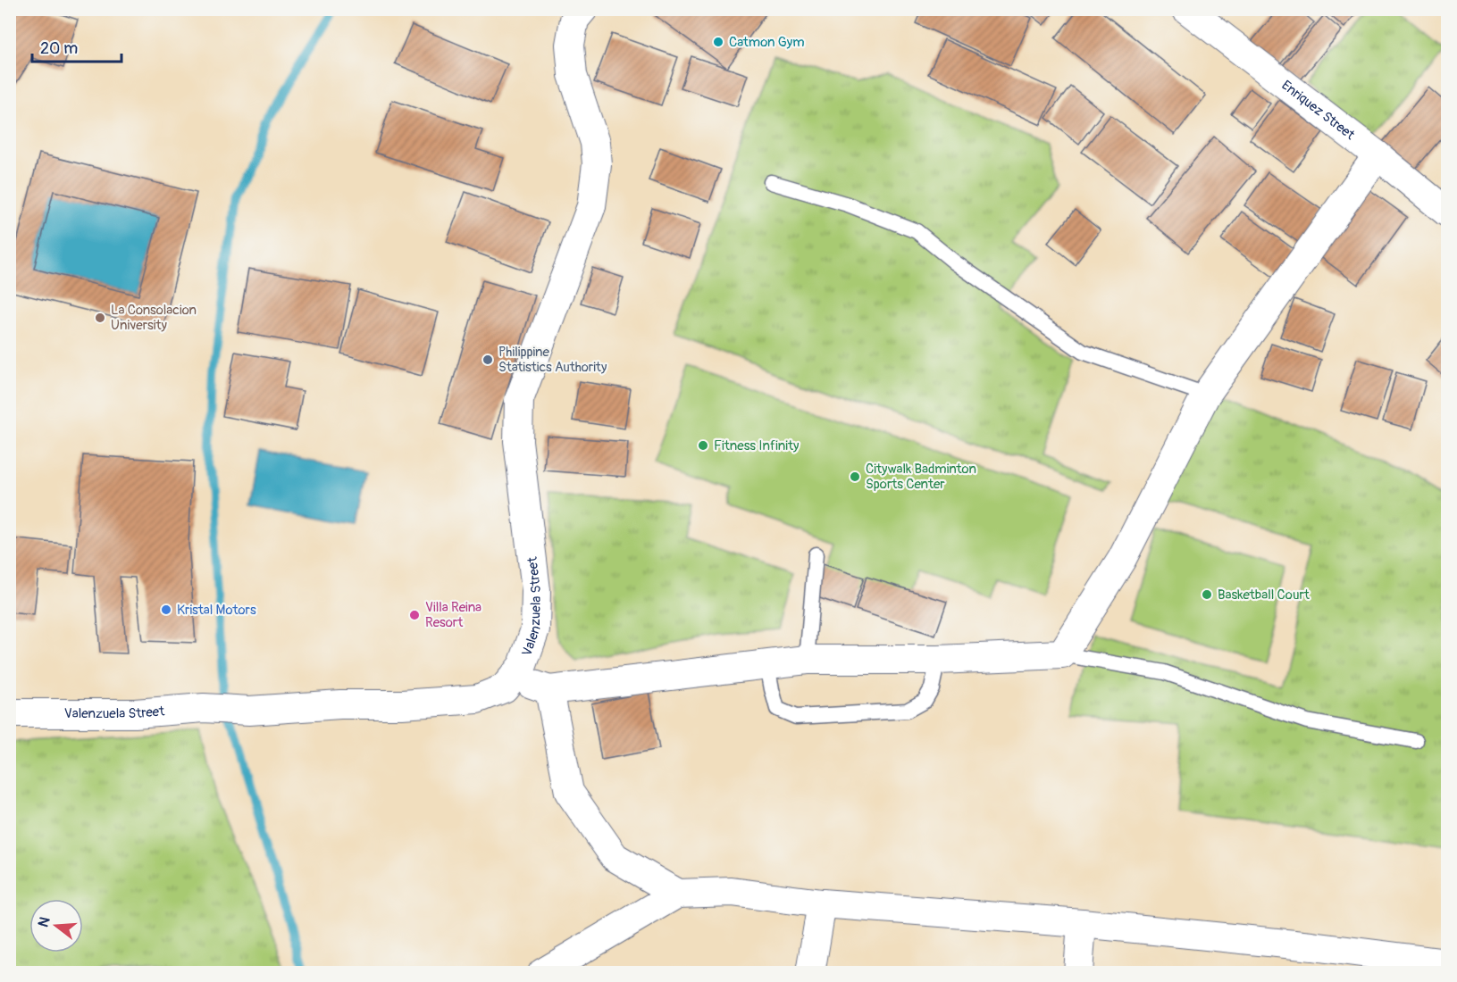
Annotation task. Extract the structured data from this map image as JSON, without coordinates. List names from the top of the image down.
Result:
{
  "streets": {
    "street": ["Enriquez Street", "Valenzuela Street"]
  },
  "places": [
    "Catmon Gym",
    "La Consolacion University",
    "Philippine Statistics Authority",
    "Fitness Infinity",
    "Citywalk Badminton Sports Center",
    "Basketball Court",
    "Kristal Motors",
    "Villa Reina Resort"
  ],
  "scale_bar": "20 m",
  "north": "left"
}
